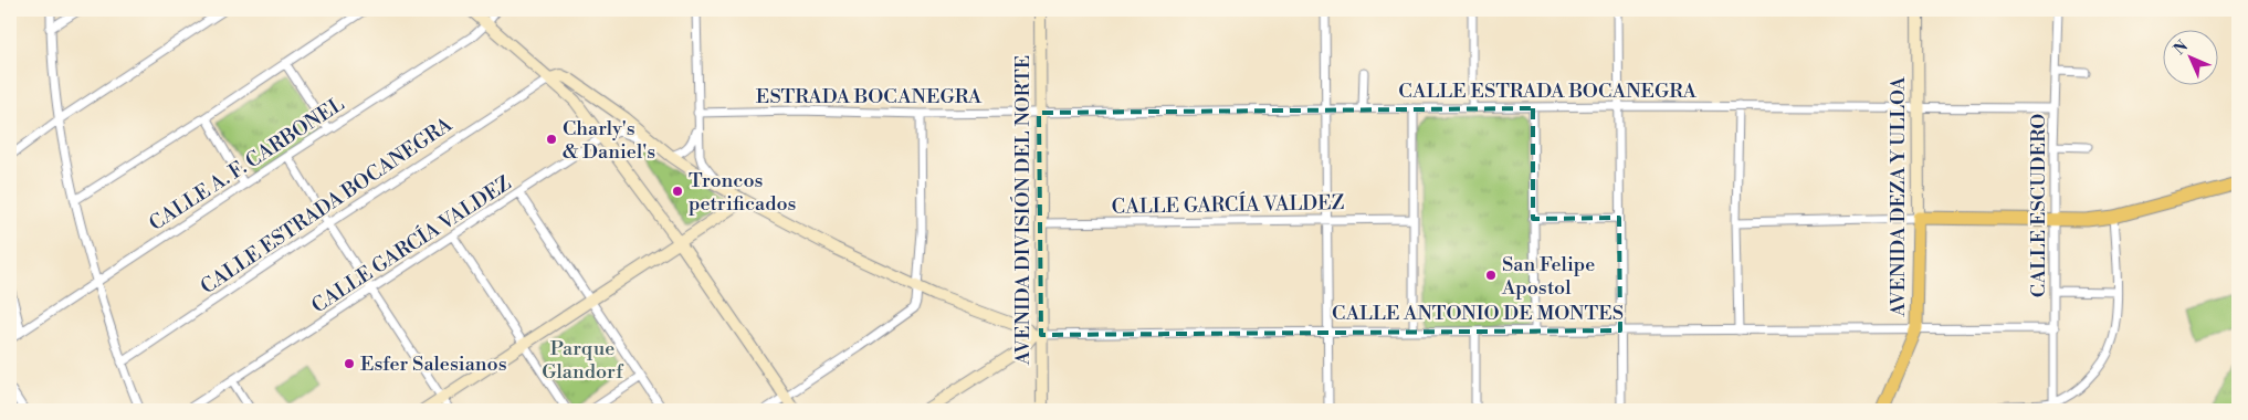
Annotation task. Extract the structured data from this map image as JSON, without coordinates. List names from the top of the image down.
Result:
{
  "streets": {
    "main road": ["AVENIDA DEZA Y ULLOA", "AVENIDA DIVISIÓN DEL NORTE"],
    "street": [
      "CALLE ESTRADA BOCANEGRA",
      "ESTRADA BOCANEGRA",
      "CALLE A. F. CARBONEL",
      "CALLE GARCÍA VALDEZ",
      "CALLE ESCUDERO",
      "CALLE ANTONIO DE MONTES"
    ]
  },
  "crossings": [
    ["CALLE ESTRADA BOCANEGRA", "ESTRADA BOCANEGRA"],
    ["CALLE ESTRADA BOCANEGRA", "AVENIDA DEZA Y ULLOA"],
    ["CALLE ESTRADA BOCANEGRA", "CALLE ESCUDERO"],
    ["CALLE ESTRADA BOCANEGRA", "AVENIDA DIVISIÓN DEL NORTE"],
    ["ESTRADA BOCANEGRA", "AVENIDA DIVISIÓN DEL NORTE"],
    ["AVENIDA DEZA Y ULLOA", "CALLE ANTONIO DE MONTES"],
    ["CALLE GARCÍA VALDEZ", "AVENIDA DIVISIÓN DEL NORTE"],
    ["CALLE ESCUDERO", "CALLE ANTONIO DE MONTES"],
    ["AVENIDA DIVISIÓN DEL NORTE", "CALLE ANTONIO DE MONTES"]
  ],
  "parks": ["Parque Glandorf"],
  "places": [
    "Charly's & Daniel's",
    "Troncos petrificados",
    "San Felipe Apostol",
    "Esfer Salesianos"
  ],
  "north": "top left"
}
